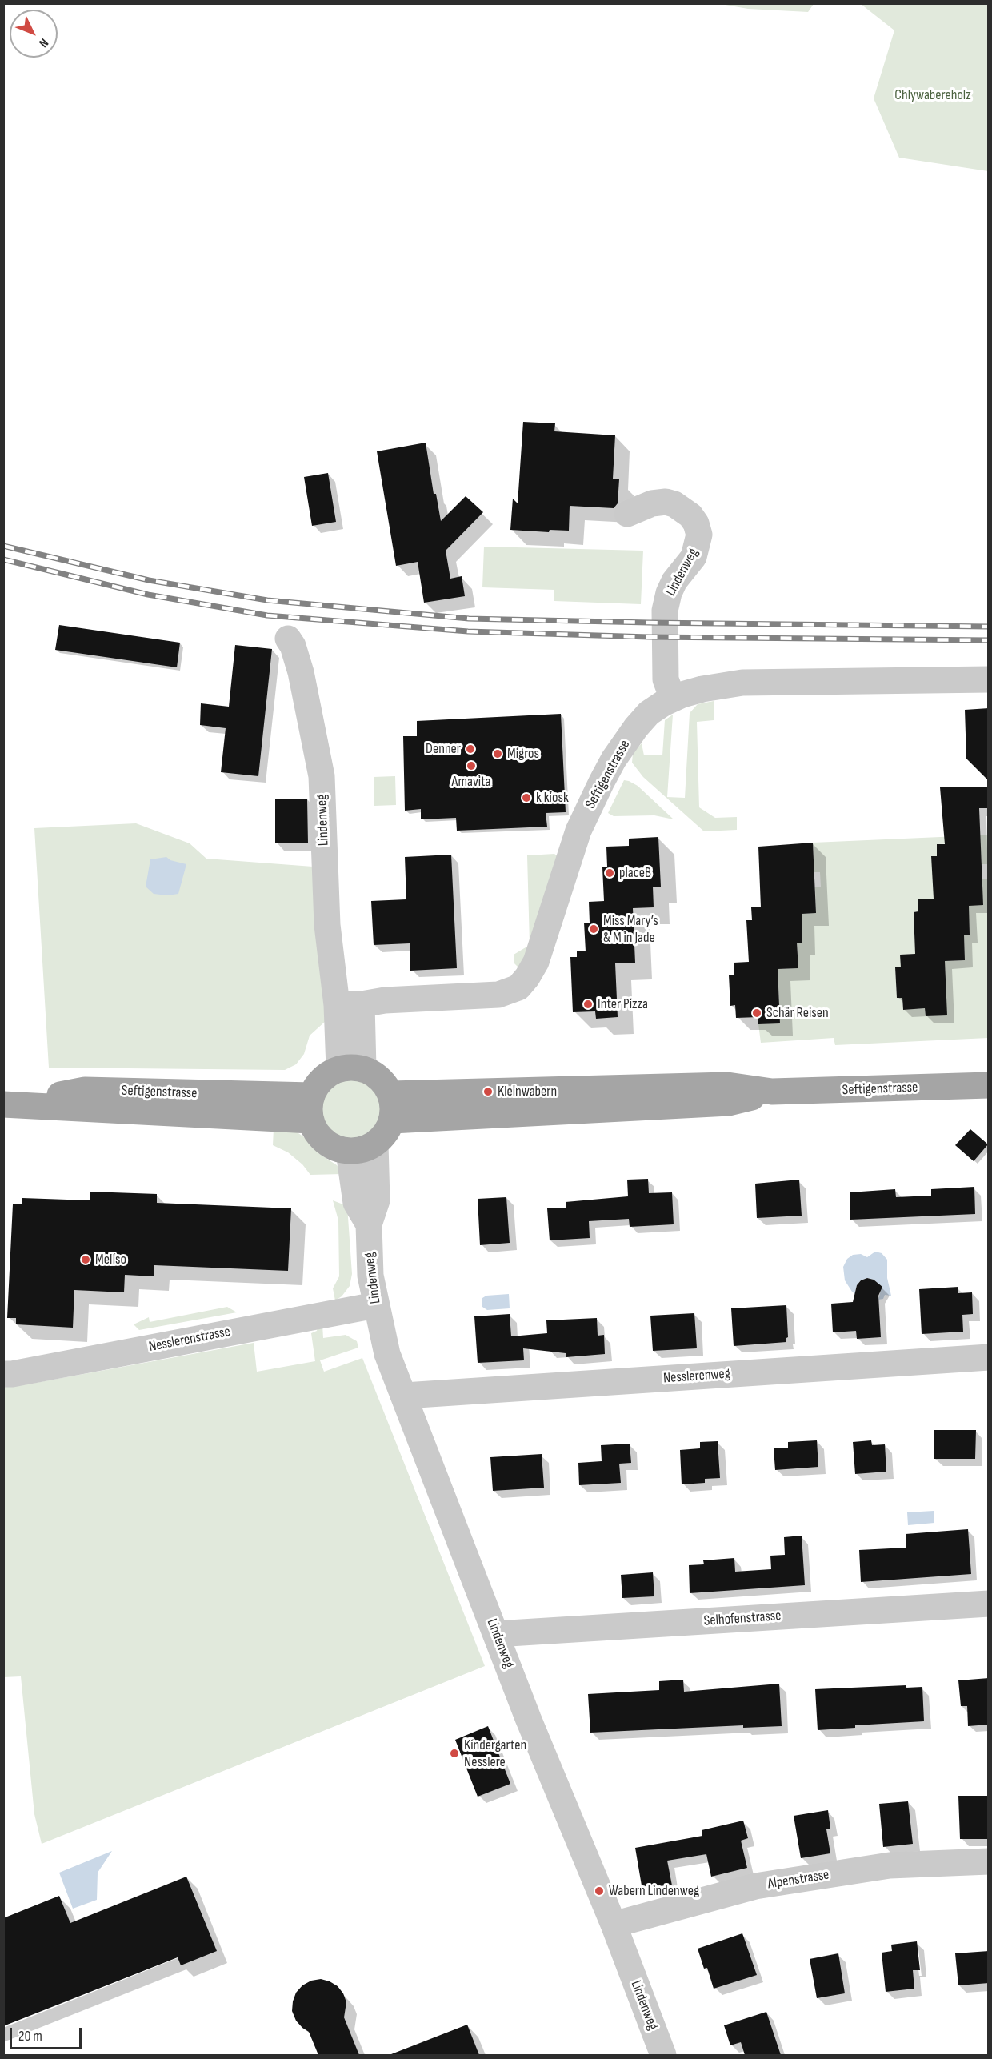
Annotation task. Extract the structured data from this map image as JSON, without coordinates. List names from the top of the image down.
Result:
{
  "streets": {
    "main road": ["Seftigenstrasse"],
    "street": [
      "Lindenweg",
      "Nesslerenstrasse",
      "Nesslerenweg",
      "Selhofenstrasse",
      "Alpenstrasse"
    ]
  },
  "crossings": [
    ["Lindenweg", "Seftigenstrasse"],
    ["Lindenweg", "Nesslerenstrasse"],
    ["Lindenweg", "Nesslerenweg"],
    ["Lindenweg", "Selhofenstrasse"],
    ["Lindenweg", "Alpenstrasse"]
  ],
  "parks": ["Chlywabereholz"],
  "places": [
    "Denner",
    "Migros",
    "Amavita",
    "k kiosk",
    "placeB",
    "Miss Mary’s & M in Jade",
    "Inter Pizza",
    "Schär Reisen",
    "Kleinwabern",
    "Meliso",
    "Kindergarten Nesslere",
    "Wabern Lindenweg"
  ],
  "scale_bar": "20 m",
  "north": "bottom right"
}
